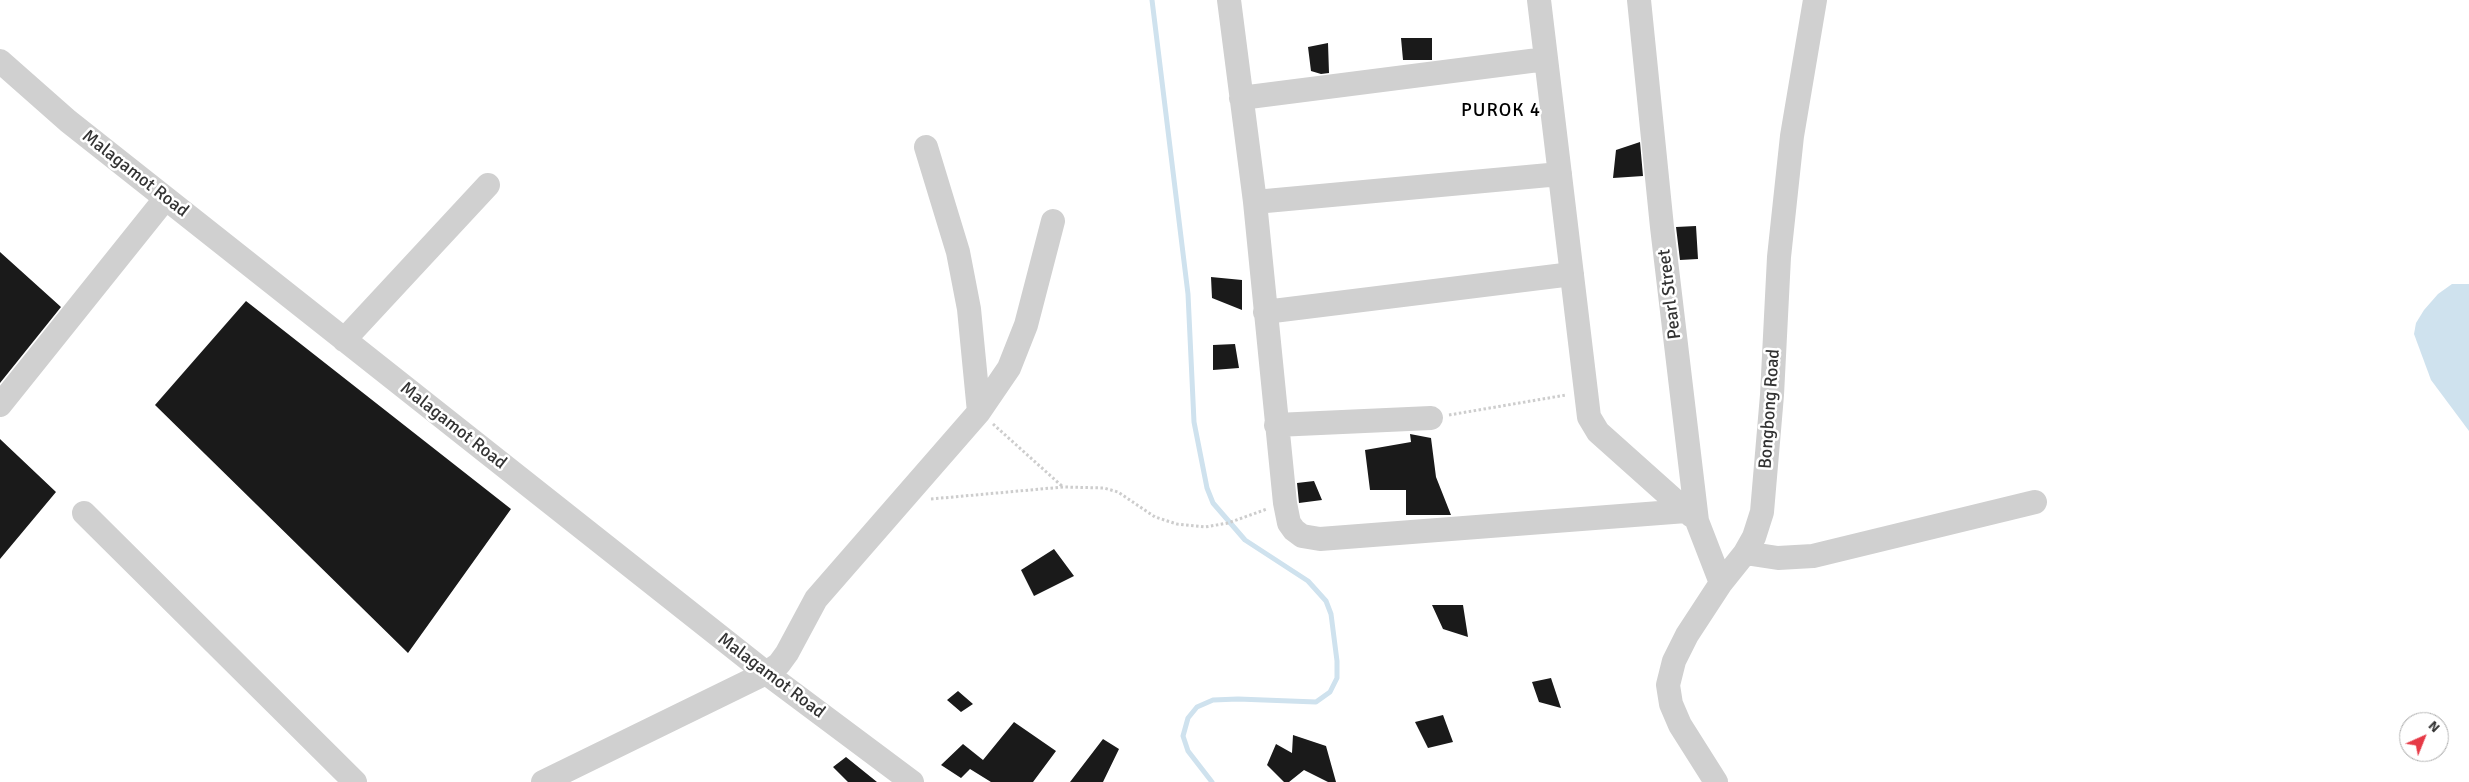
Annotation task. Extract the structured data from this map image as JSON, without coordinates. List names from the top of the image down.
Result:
{
  "streets": {
    "street": ["Malagamot Road", "Pearl Street", "Bongbong Road"]
  },
  "crossings": [
    ["Pearl Street", "Bongbong Road"]
  ],
  "districts": ["PUROK 4"],
  "north": "top right"
}
